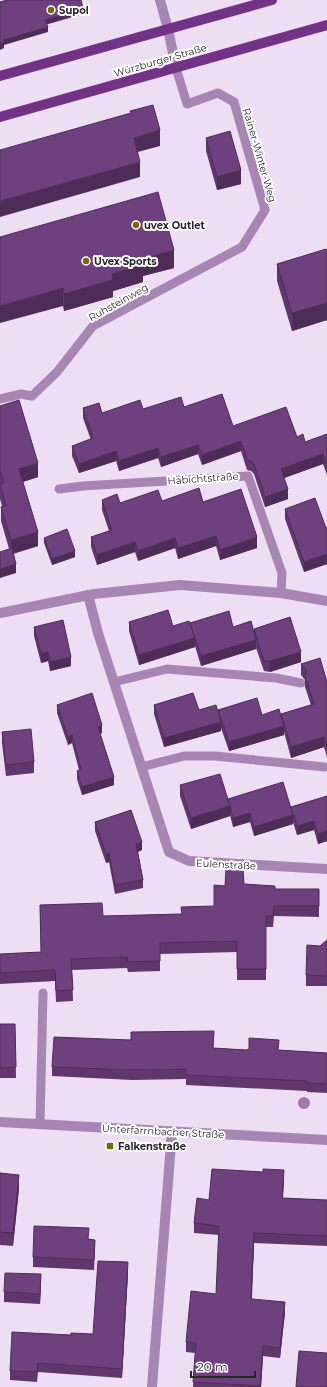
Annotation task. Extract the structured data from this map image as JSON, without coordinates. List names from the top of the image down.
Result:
{
  "streets": {
    "main road": ["Würzburger Straße"],
    "street": ["Eulenstraße", "Unterfarrnbacher Straße"],
    "lane": ["Rainer-Winter-Weg", "Ruhsteinweg", "Habichtstraße"]
  },
  "crossings": [
    ["Würzburger Straße", "Rainer-Winter-Weg"],
    ["Rainer-Winter-Weg", "Ruhsteinweg"]
  ],
  "places": {
    "other": ["Supol", "uvex Outlet", "Uvex Sports"],
    "transit": ["Falkenstraße"]
  },
  "scale_bar": "20 m"
}
